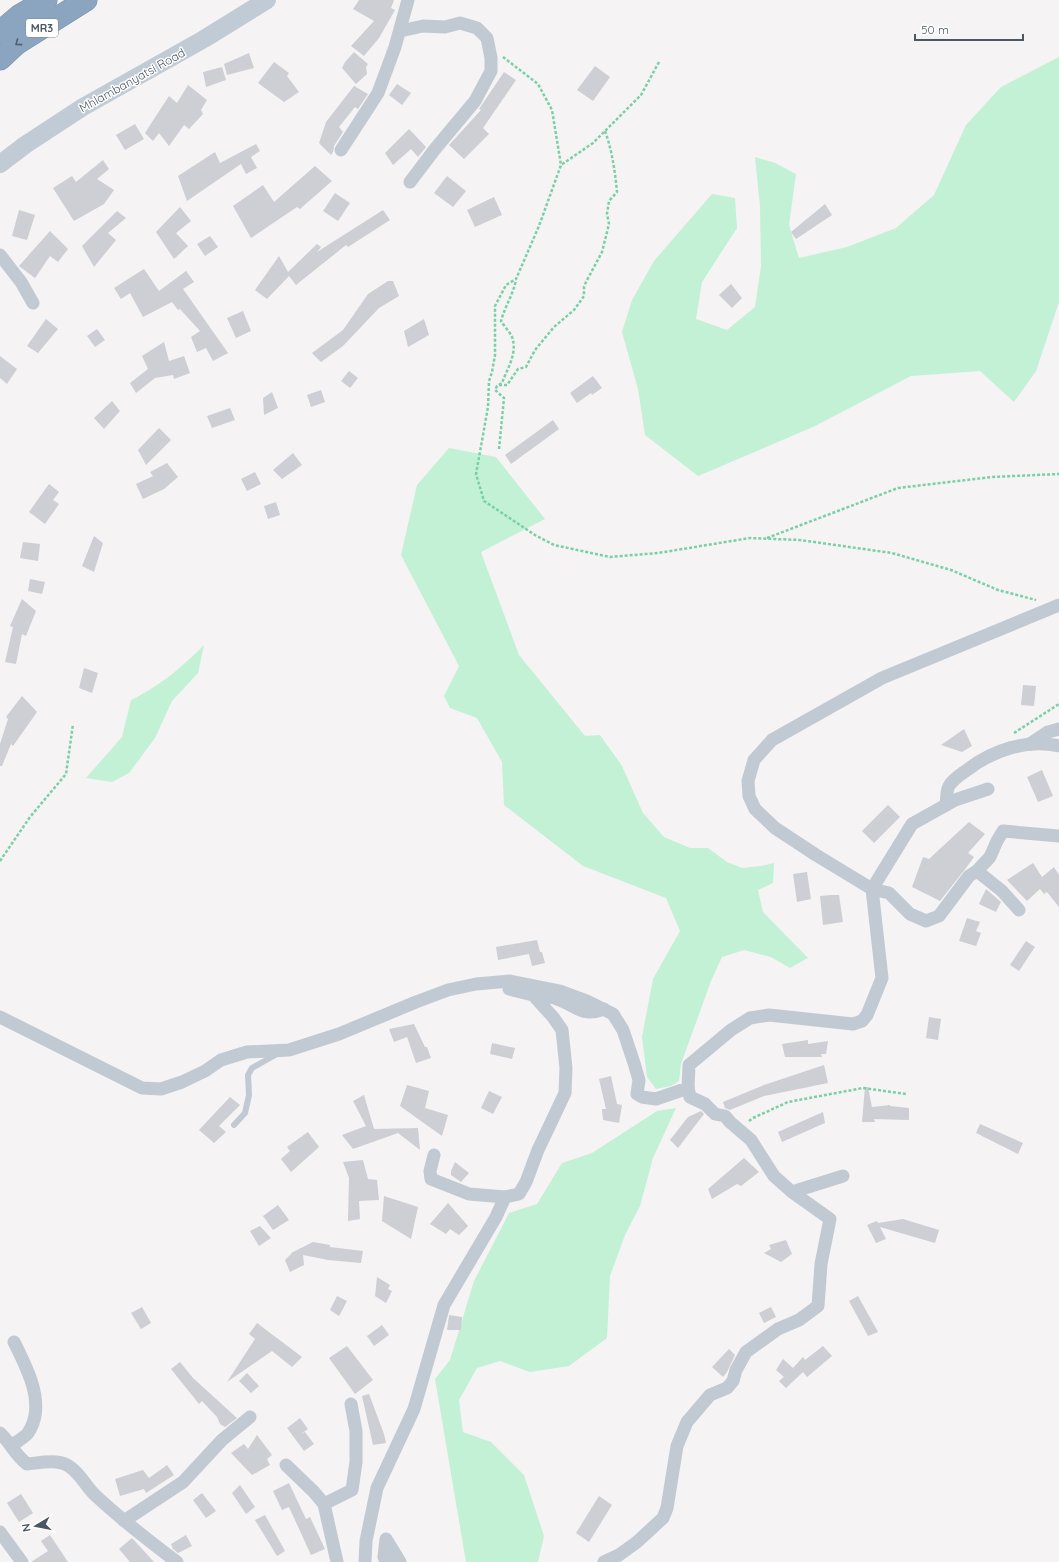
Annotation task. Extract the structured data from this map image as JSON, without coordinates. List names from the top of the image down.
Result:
{
  "streets": {
    "highway": ["MR3"],
    "main road": ["Mhlambanyatsi Road"]
  },
  "scale_bar": "50 m",
  "north": "left"
}
